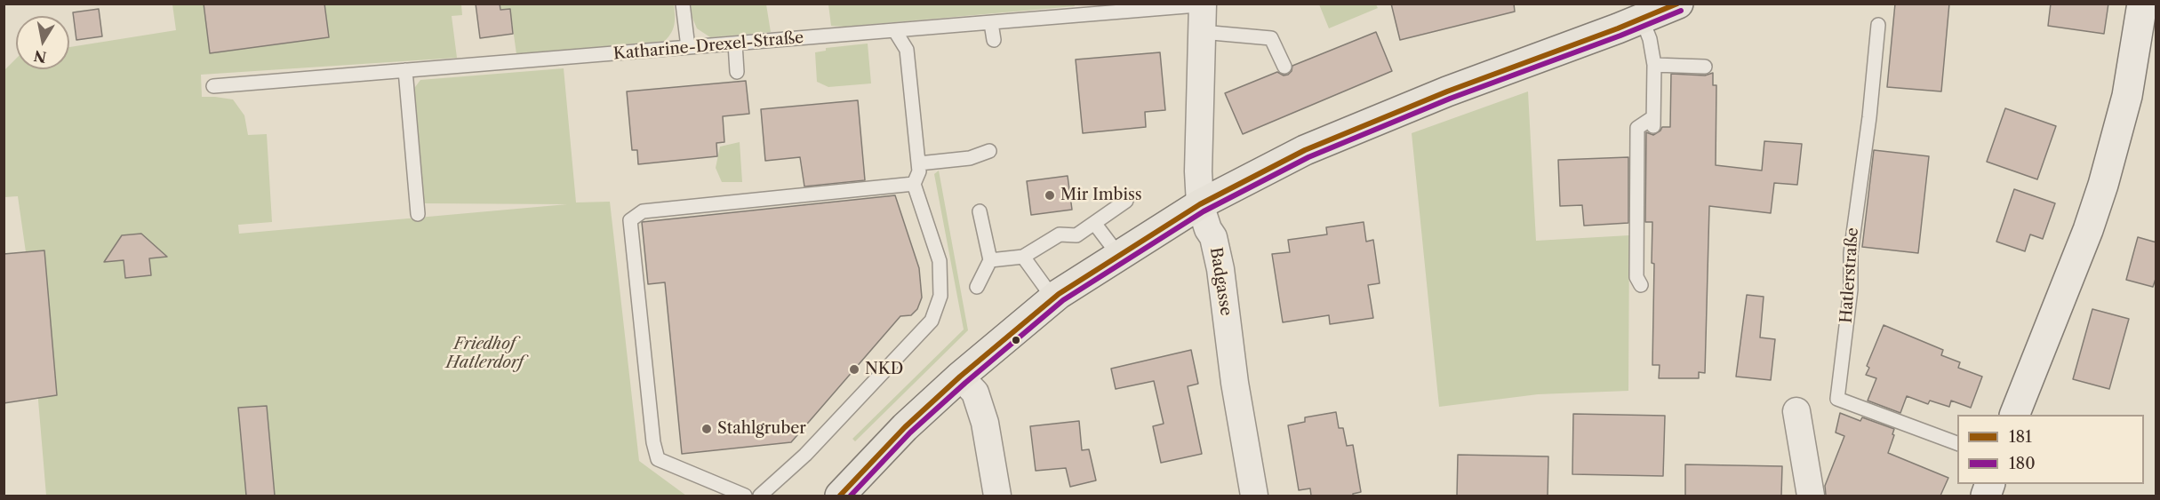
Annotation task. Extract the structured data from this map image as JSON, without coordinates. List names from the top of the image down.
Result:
{
  "streets": {
    "street": ["Badgasse"],
    "lane": ["Katharine-Drexel-Straße", "Hatlerstraße"]
  },
  "crossings": [
    ["Katharine-Drexel-Straße", "Badgasse"]
  ],
  "parks": ["Friedhof Hatlerdorf"],
  "places": ["Mir Imbiss", "NKD", "Stahlgruber"],
  "lines": ["transit line 181", "transit line 180"],
  "legend": ["181", "180"],
  "north": "bottom"
}
